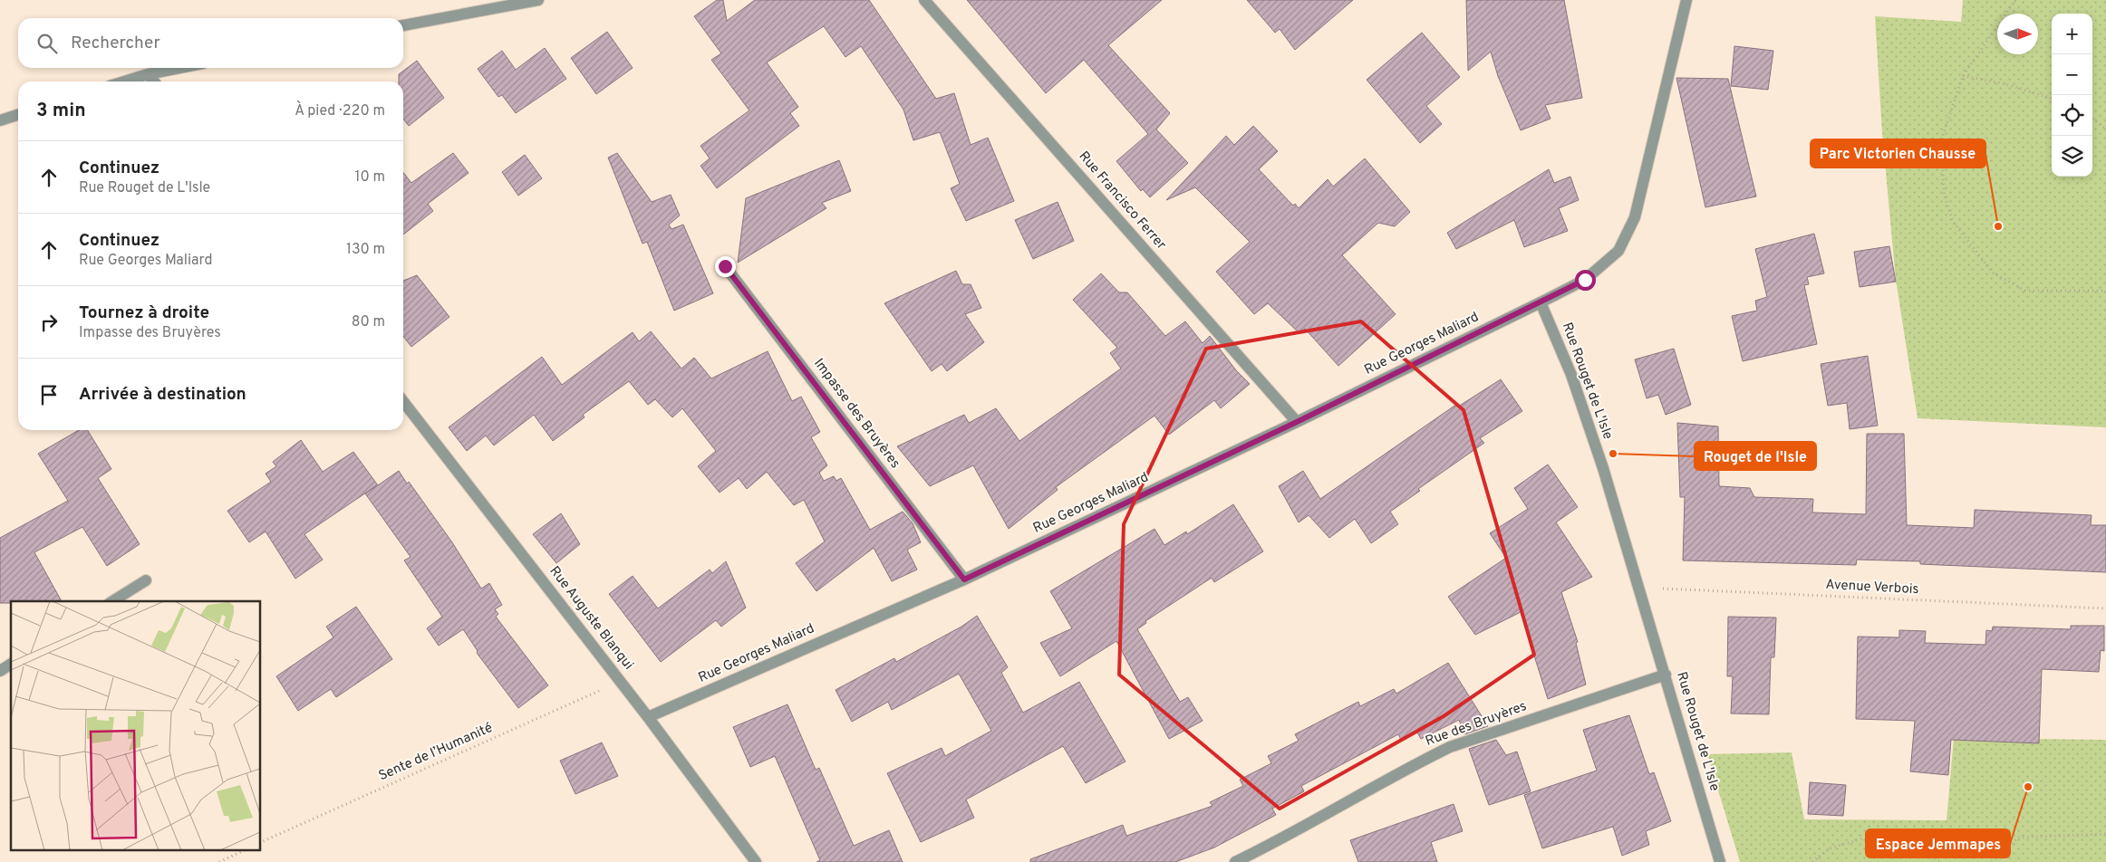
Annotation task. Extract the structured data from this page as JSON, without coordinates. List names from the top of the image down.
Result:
{
  "streets": {
    "street": [
      "Rue Francisco Ferrer",
      "Rue Georges Maliard",
      "Rue Rouget de L'Isle",
      "Impasse des Bruyères",
      "Rue Auguste Blanqui",
      "Rue des Bruyères"
    ],
    "path": ["Avenue Verbois", "Sente de l’Humanité"]
  },
  "crossings": [
    ["Rue Francisco Ferrer", "Rue Georges Maliard"],
    ["Rue Georges Maliard", "Rue Rouget de L'Isle"],
    ["Rue Georges Maliard", "Impasse des Bruyères"],
    ["Rue Georges Maliard", "Rue Auguste Blanqui"],
    ["Rue Rouget de L'Isle", "Avenue Verbois"],
    ["Rue Rouget de L'Isle", "Rue des Bruyères"],
    ["Rue Auguste Blanqui", "Sente de l’Humanité"]
  ],
  "places": ["Parc Victorien Chausse", "Rouget de l'Isle", "Espace Jemmapes"],
  "north": "right",
  "page": {
    "map_buttons": ["+", "−"],
    "search": "Rechercher",
    "heading": ["3 min", "À pied · 220 m"],
    "list": [
      ["Continuez", "Rue Rouget de L'Isle", "10 m"],
      ["Continuez", "Rue Georges Maliard", "130 m"],
      ["Tournez à droite", "Impasse des Bruyères", "80 m"],
      "Arrivée à destination"
    ]
  }
}
